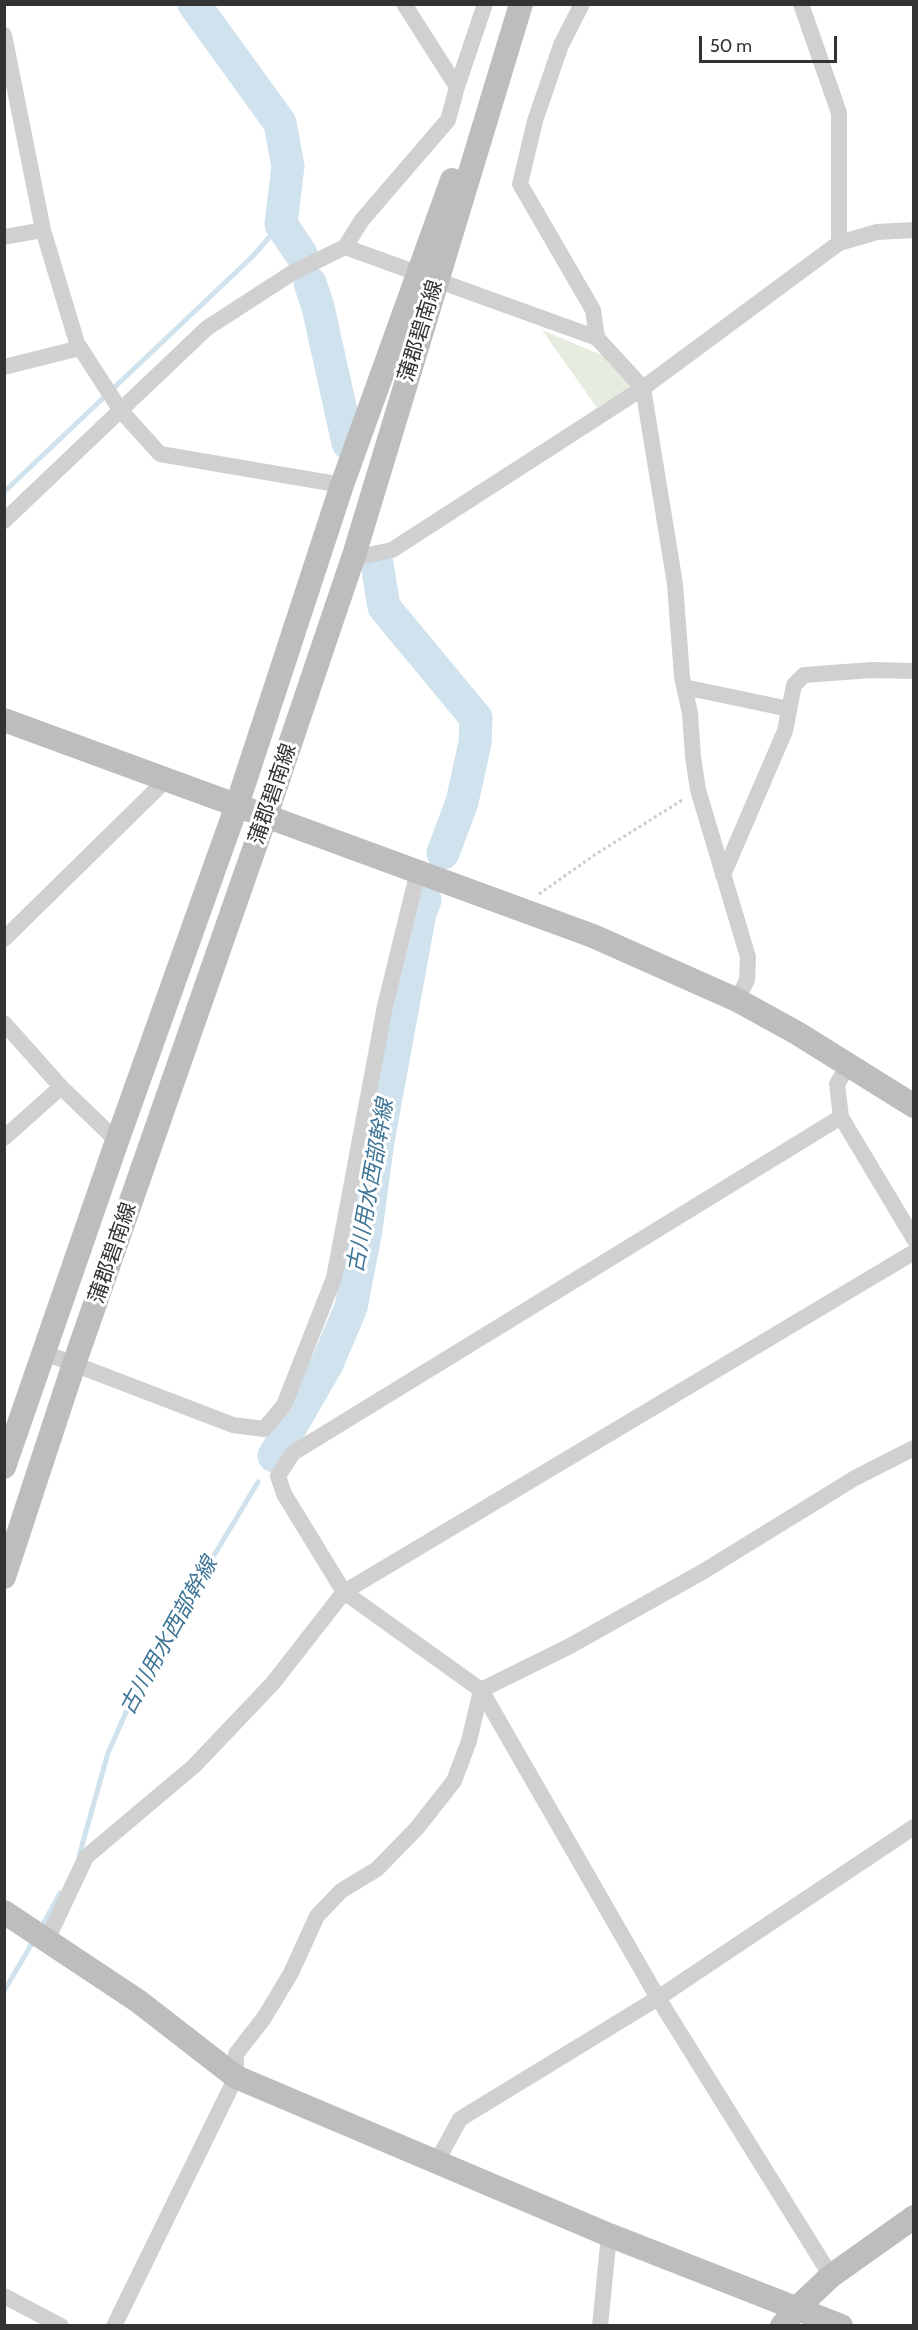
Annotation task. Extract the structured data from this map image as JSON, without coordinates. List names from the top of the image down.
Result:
{
  "streets": {
    "main road": ["蒲郡碧南線"]
  },
  "water": ["古川用水西部幹線"],
  "scale_bar": "50 m"
}
